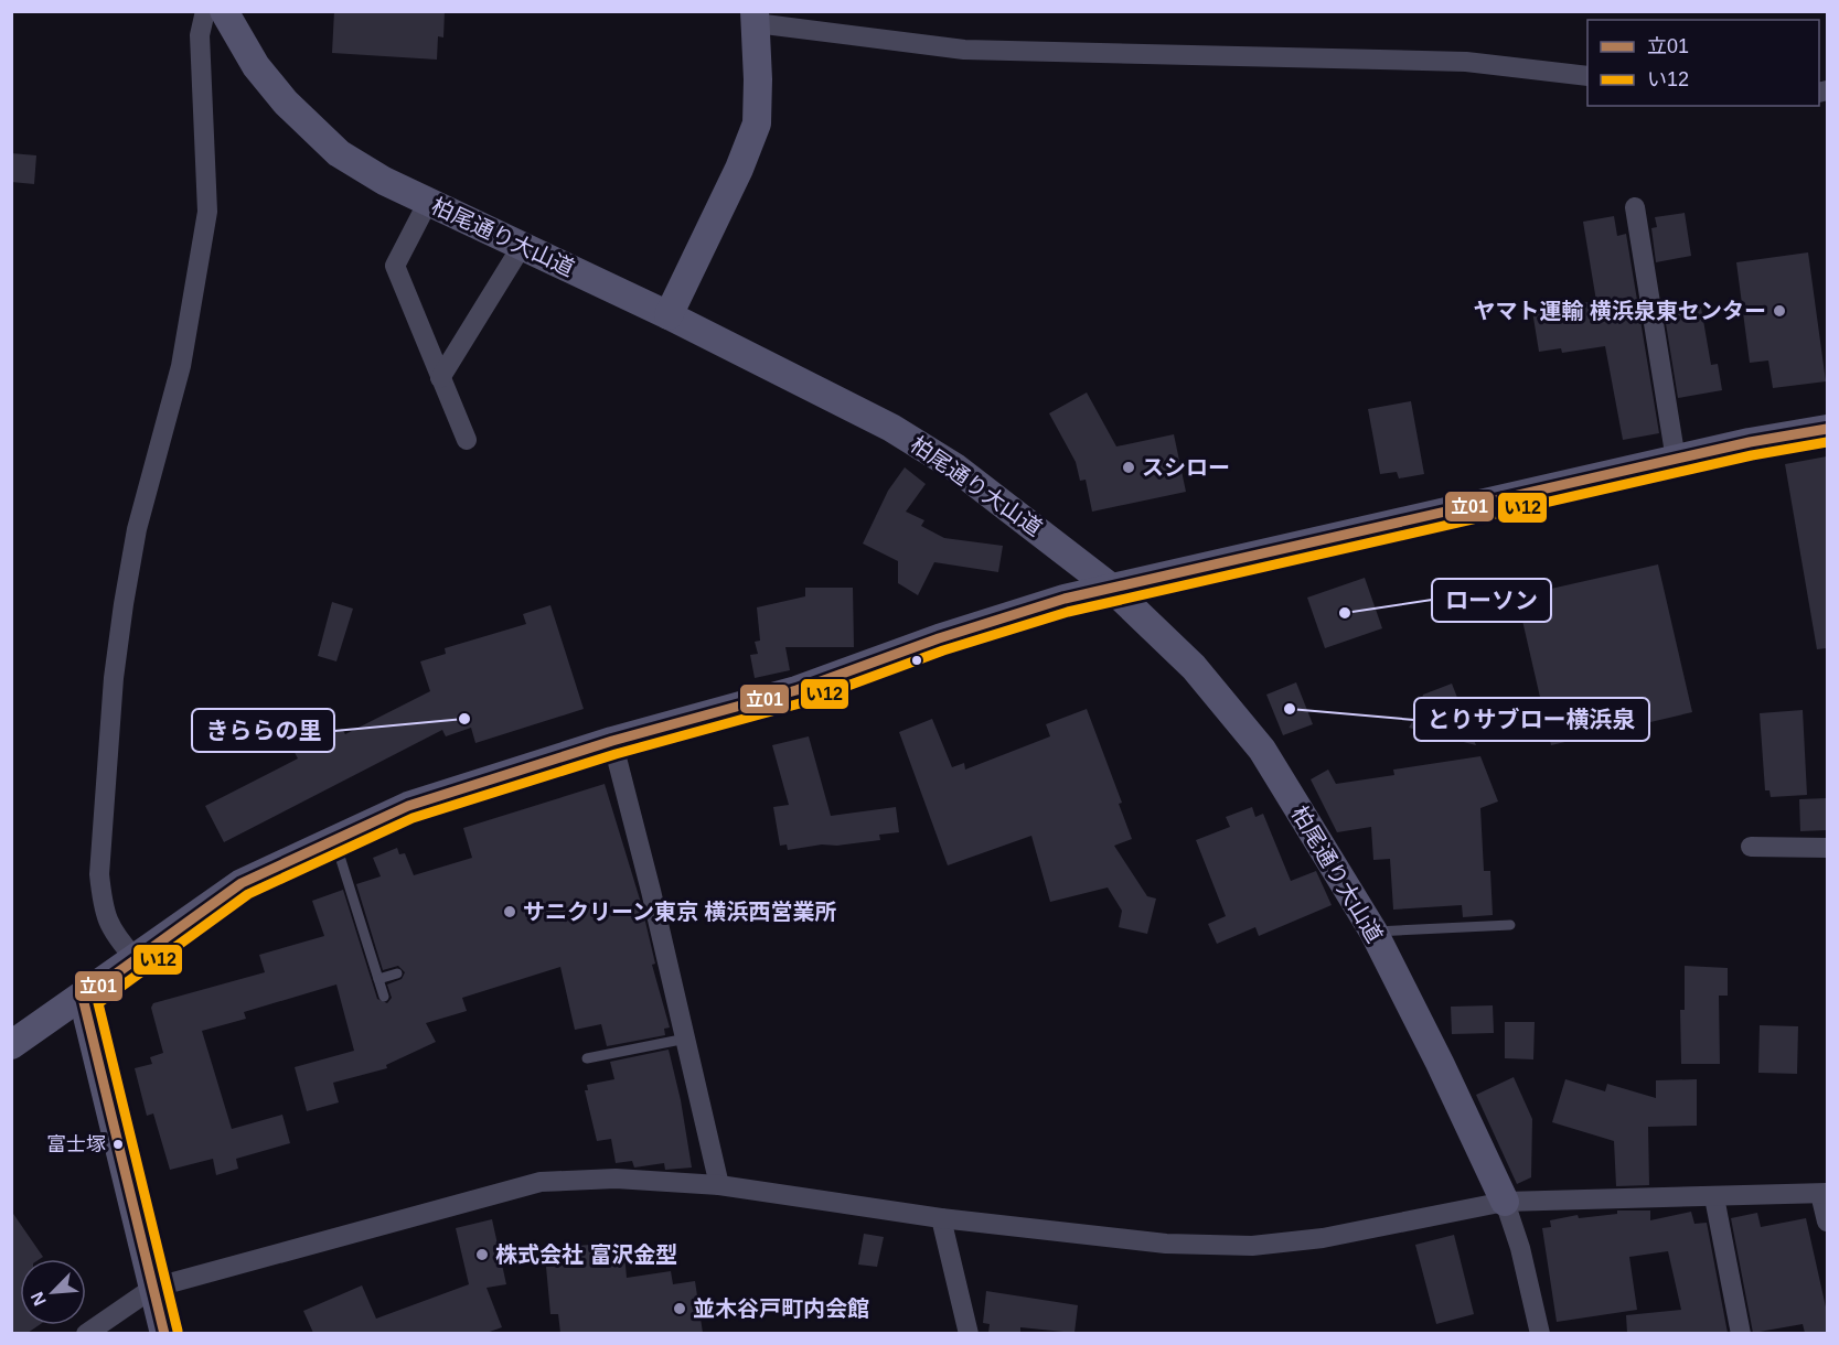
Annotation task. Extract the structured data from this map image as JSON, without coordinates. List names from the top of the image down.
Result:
{
  "streets": {
    "street": ["柏尾通り大山道"]
  },
  "places": [
    "ヤマト運輸 横浜泉東センター",
    "スシロー",
    "ローソン",
    "とりサブロー横浜泉",
    "きららの里",
    "サニクリーン東京 横浜西営業所",
    "富士塚",
    "株式会社 富沢金型",
    "並木谷戸町内会館"
  ],
  "lines": ["transit line 立01", "transit line い12"],
  "legend": ["立01", "い12"],
  "north": "bottom left"
}
